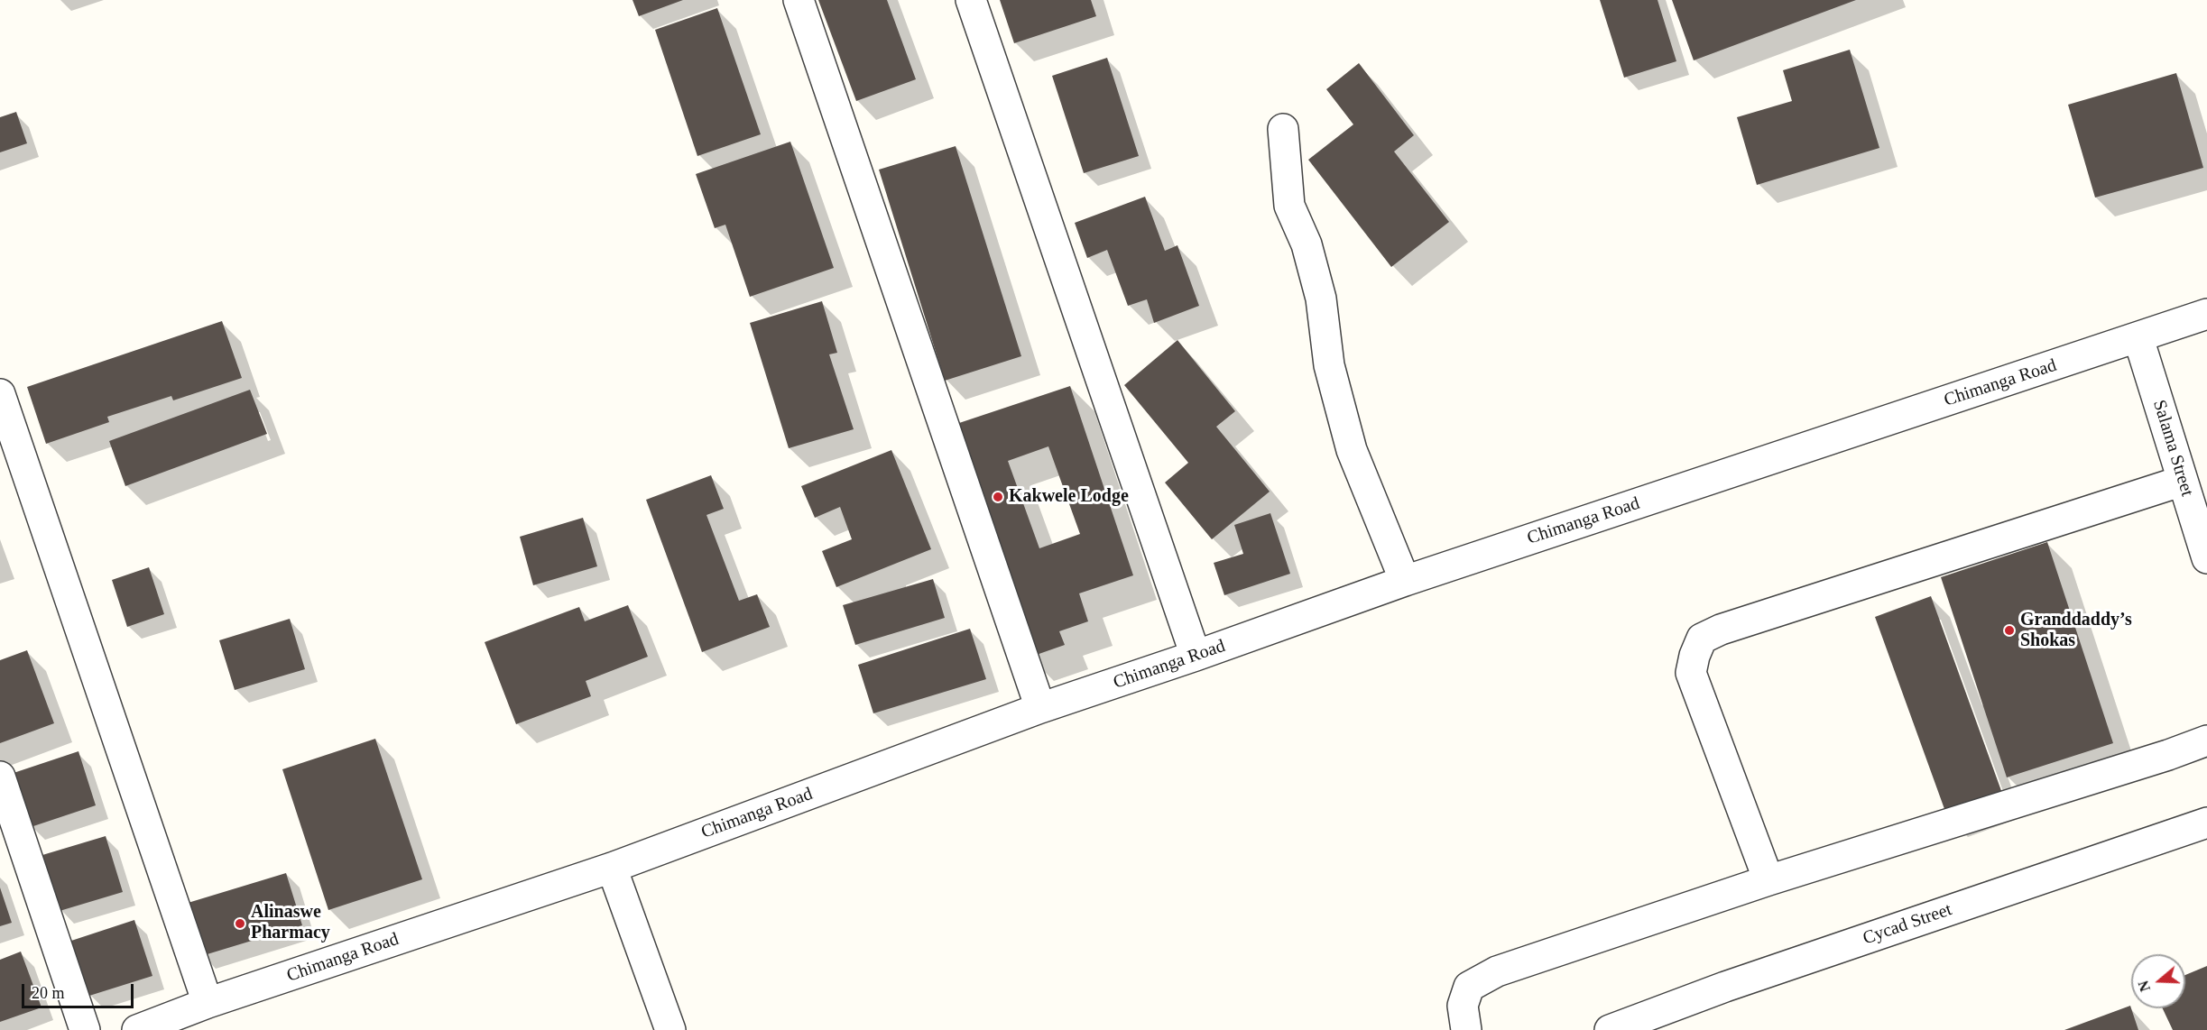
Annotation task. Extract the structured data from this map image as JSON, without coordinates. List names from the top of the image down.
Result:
{
  "streets": {
    "street": ["Chimanga Road", "Salama Street", "Cycad Street"]
  },
  "crossings": [
    ["Chimanga Road", "Salama Street"]
  ],
  "places": ["Kakwele Lodge", "Granddaddy’s Shokas", "Alinaswe Pharmacy"],
  "scale_bar": "20 m",
  "north": "left"
}
